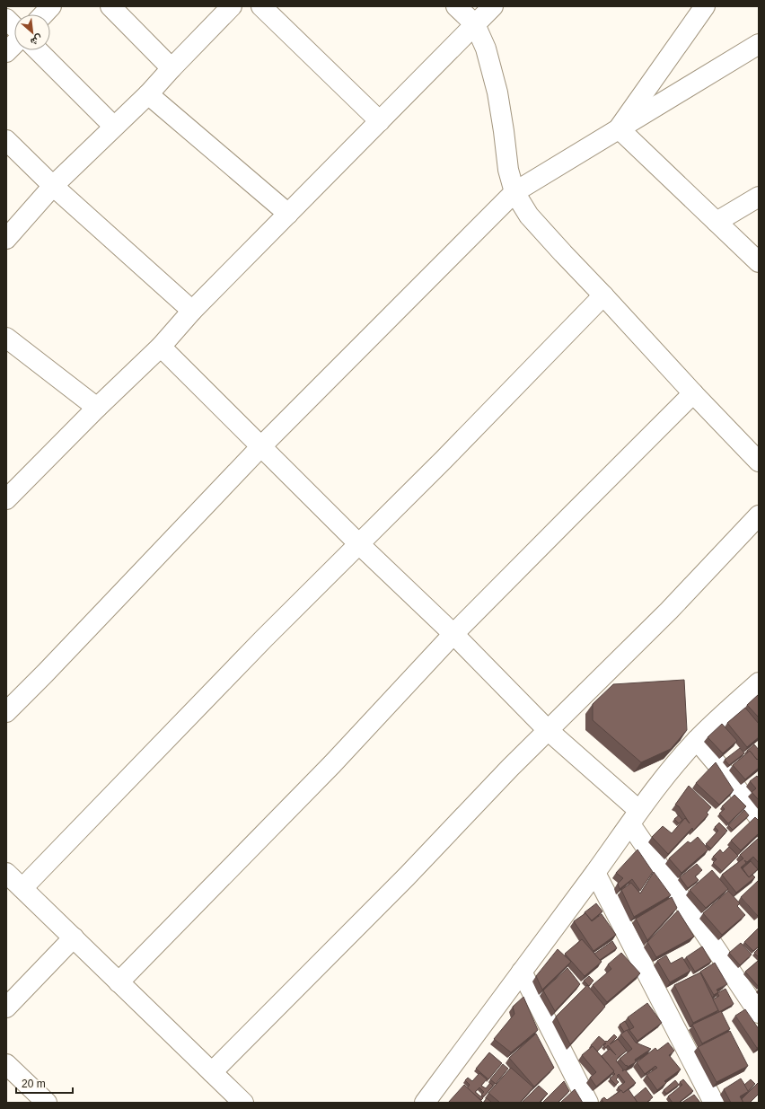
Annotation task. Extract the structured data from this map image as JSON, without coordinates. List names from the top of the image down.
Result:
{
  "scale_bar": "20 m",
  "north": "bottom right"
}
